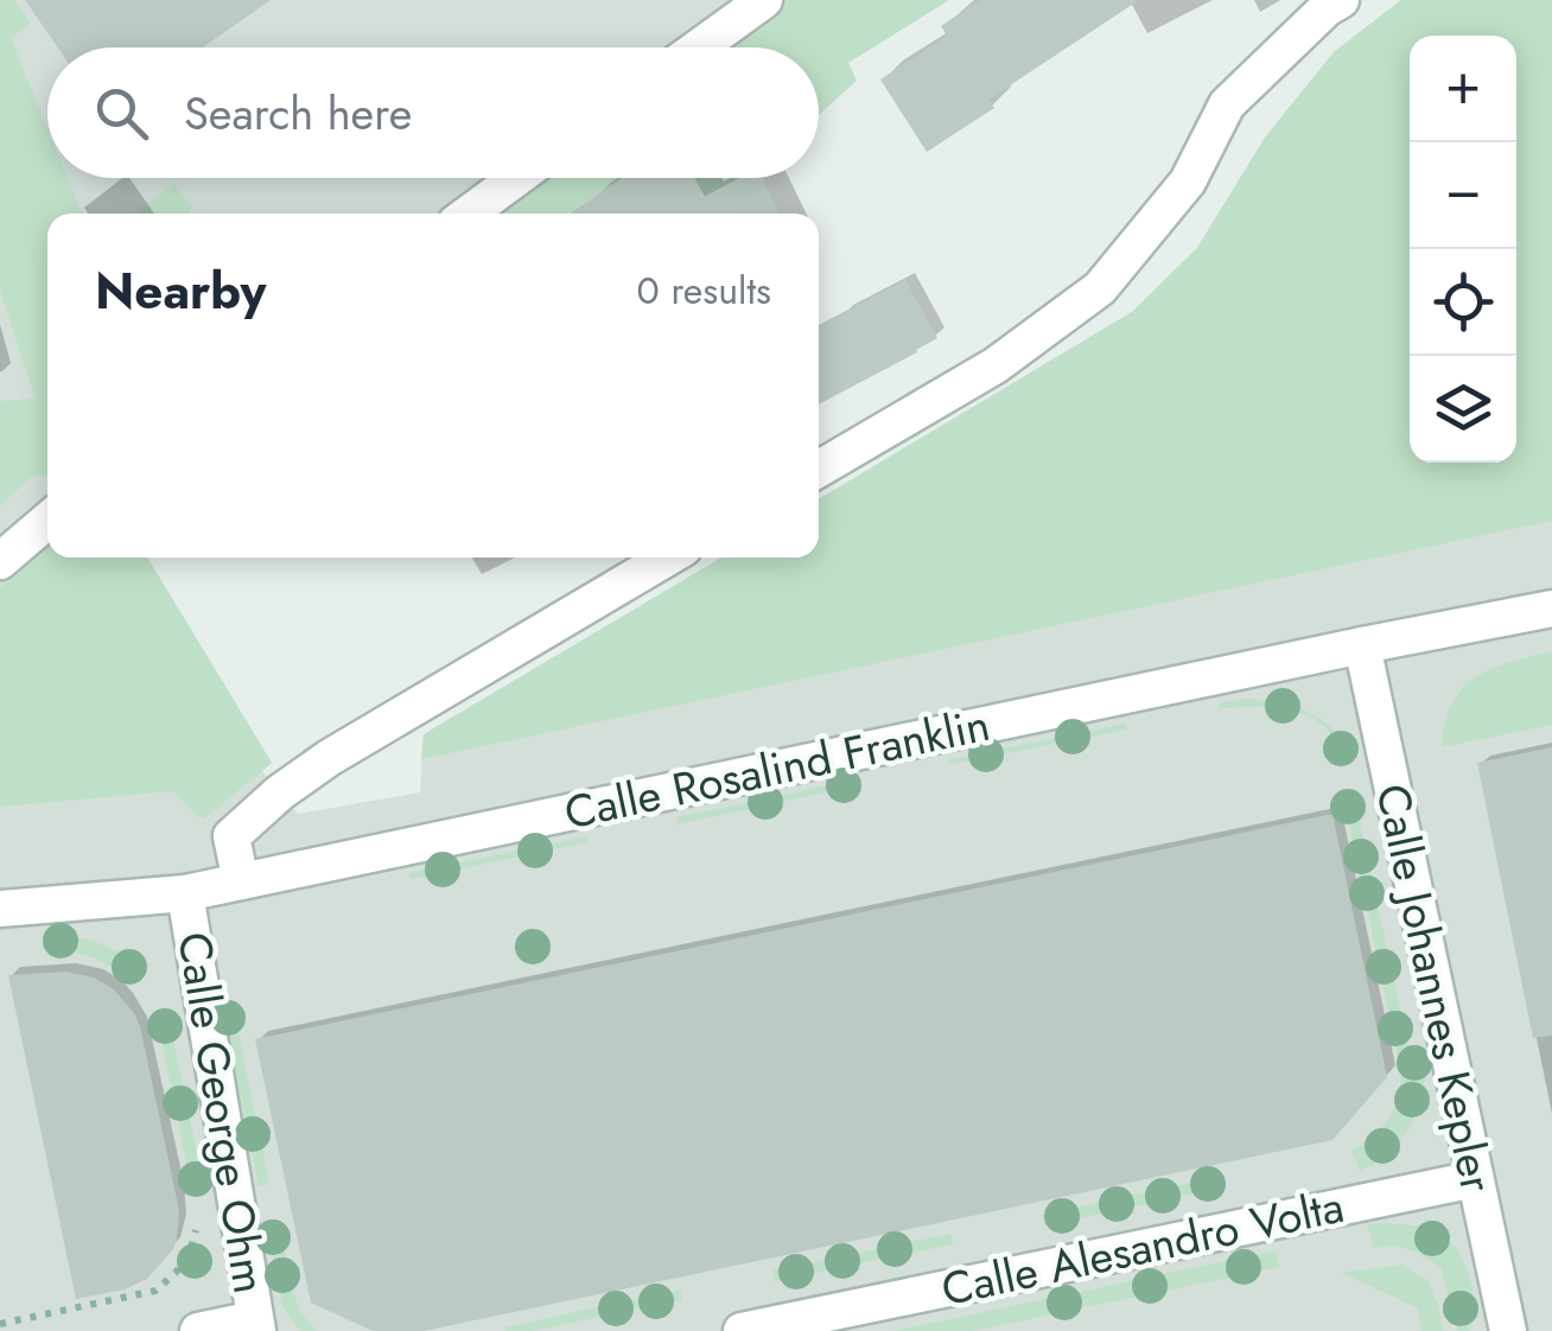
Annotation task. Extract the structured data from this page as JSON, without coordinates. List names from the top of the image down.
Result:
{
  "streets": {
    "street": [
      "Calle Rosalind Franklin",
      "Calle Johannes Kepler",
      "Calle George Ohm",
      "Calle Alesandro Volta"
    ]
  },
  "crossings": [
    ["Calle Rosalind Franklin", "Calle Johannes Kepler"],
    ["Calle Rosalind Franklin", "Calle George Ohm"],
    ["Calle Johannes Kepler", "Calle Alesandro Volta"]
  ],
  "page": {
    "map_buttons": ["+", "−"],
    "search": "Search here",
    "heading": ["Nearby", "0 results"]
  }
}
